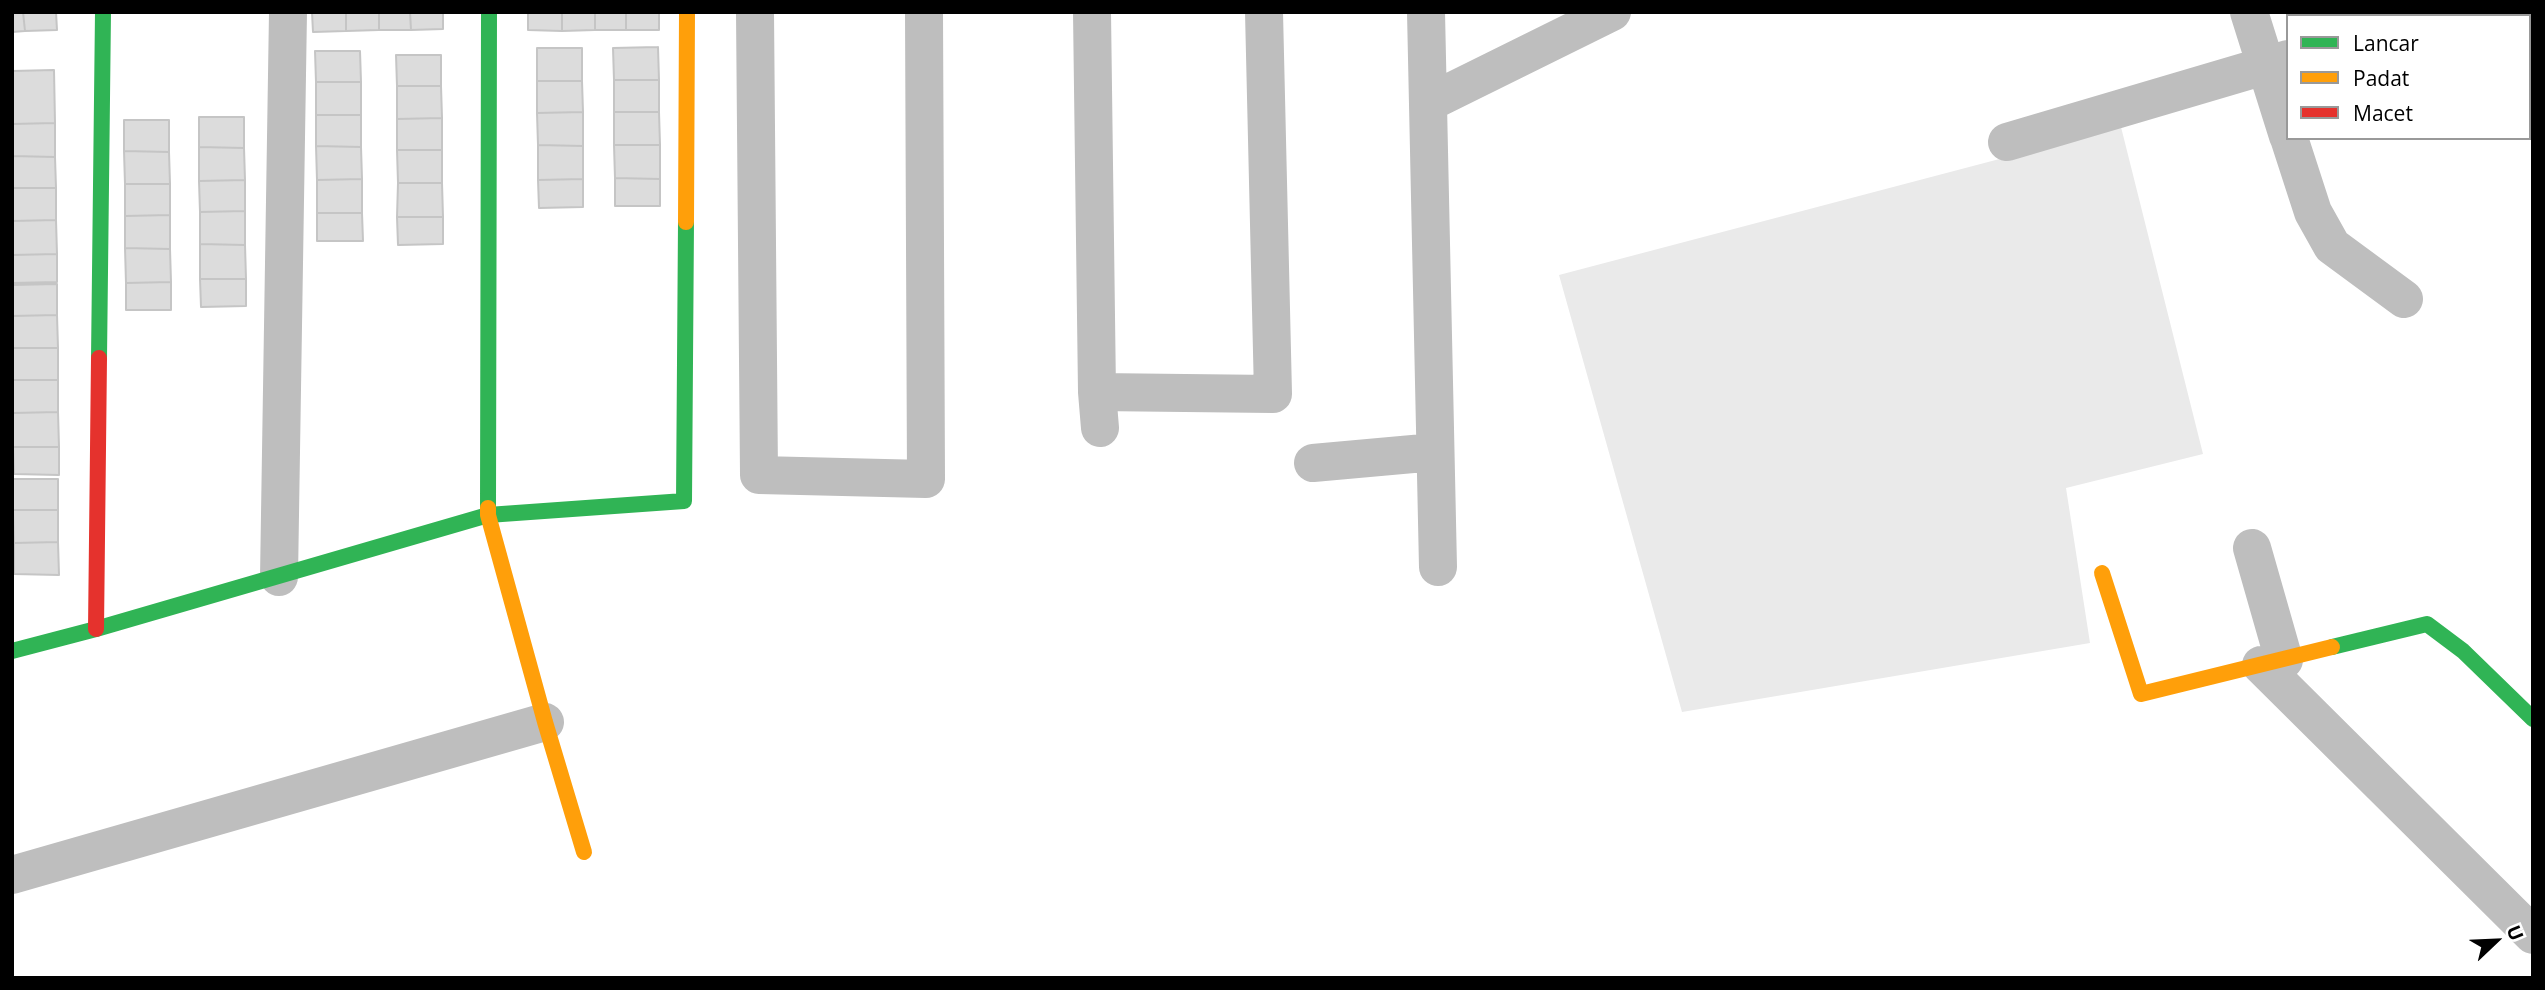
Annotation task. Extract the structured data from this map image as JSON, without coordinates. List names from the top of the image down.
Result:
{
  "legend": ["Lancar", "Padat", "Macet"],
  "north": "top right"
}
